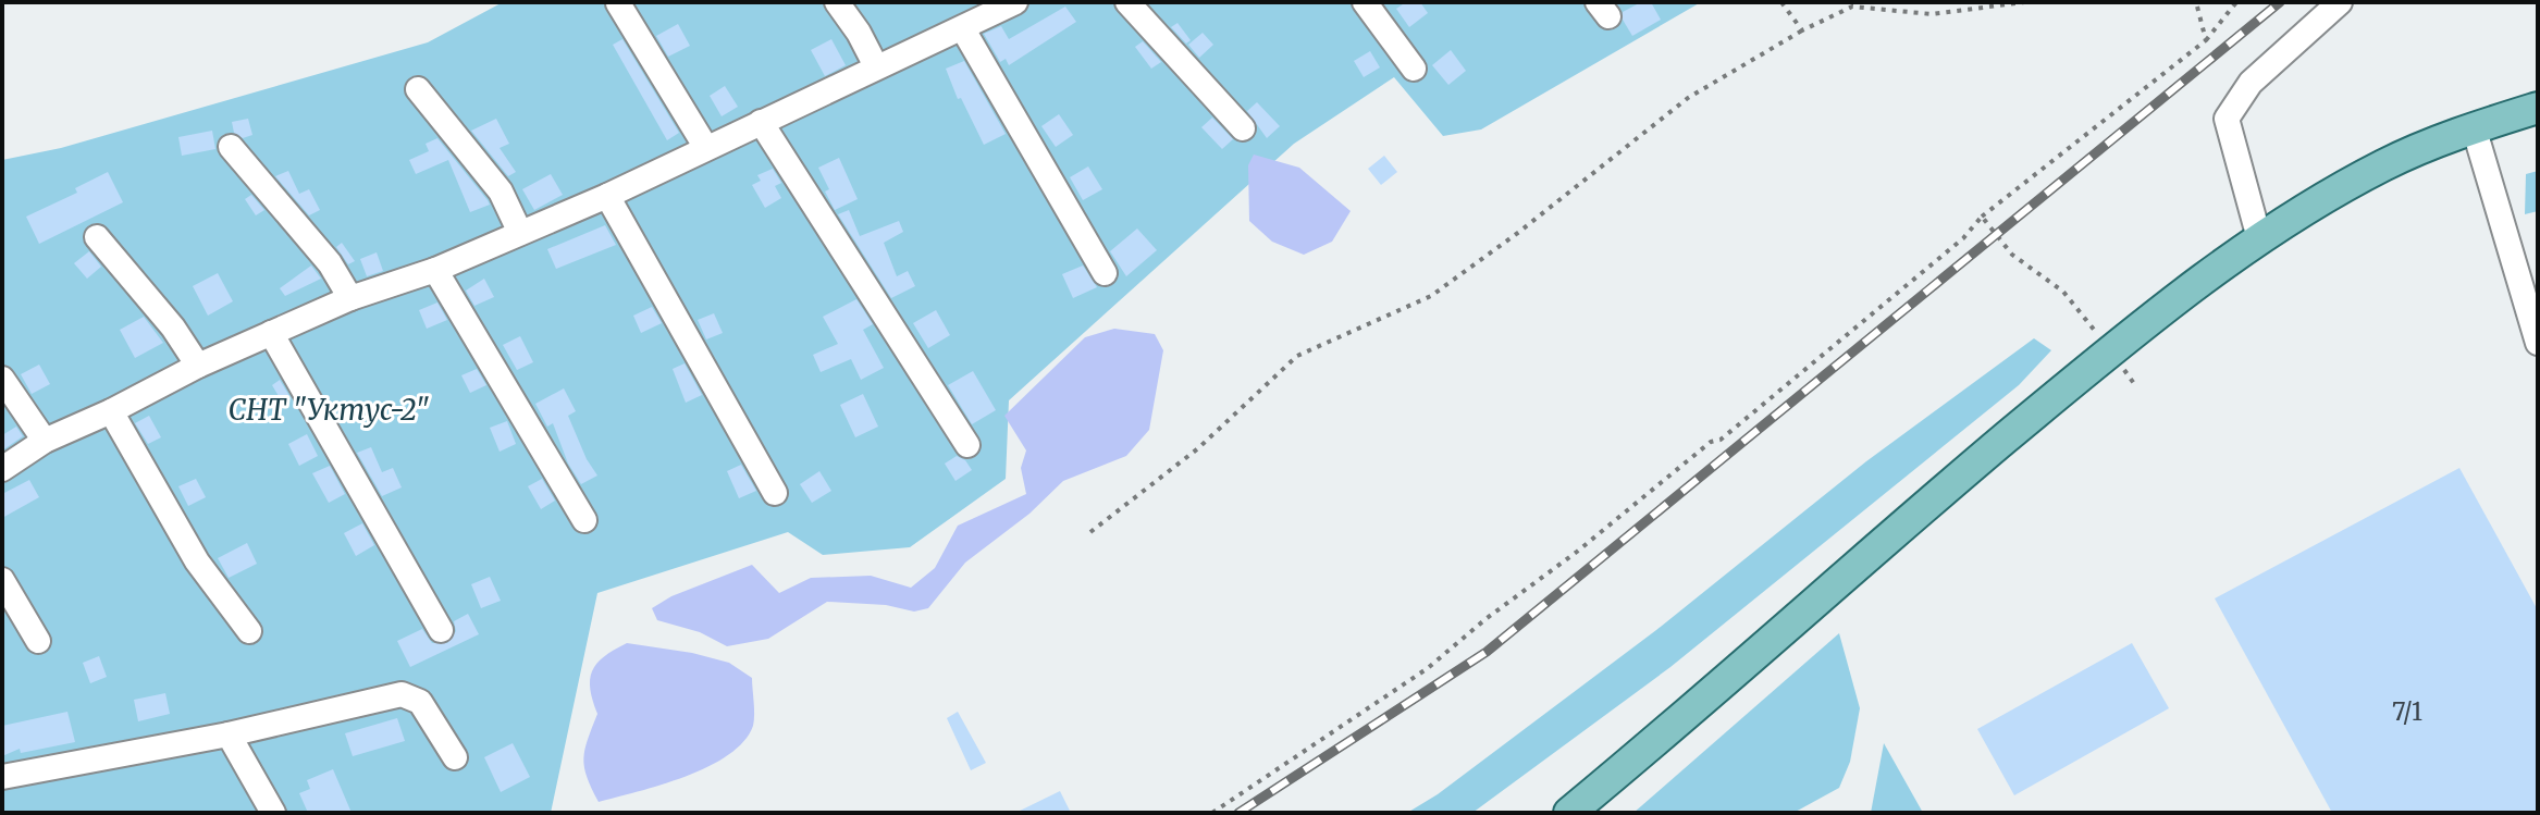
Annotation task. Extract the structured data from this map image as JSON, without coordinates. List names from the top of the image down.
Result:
{
  "parks": ["СНТ \"Уктус-2\""],
  "house_numbers": ["7/1"]
}
